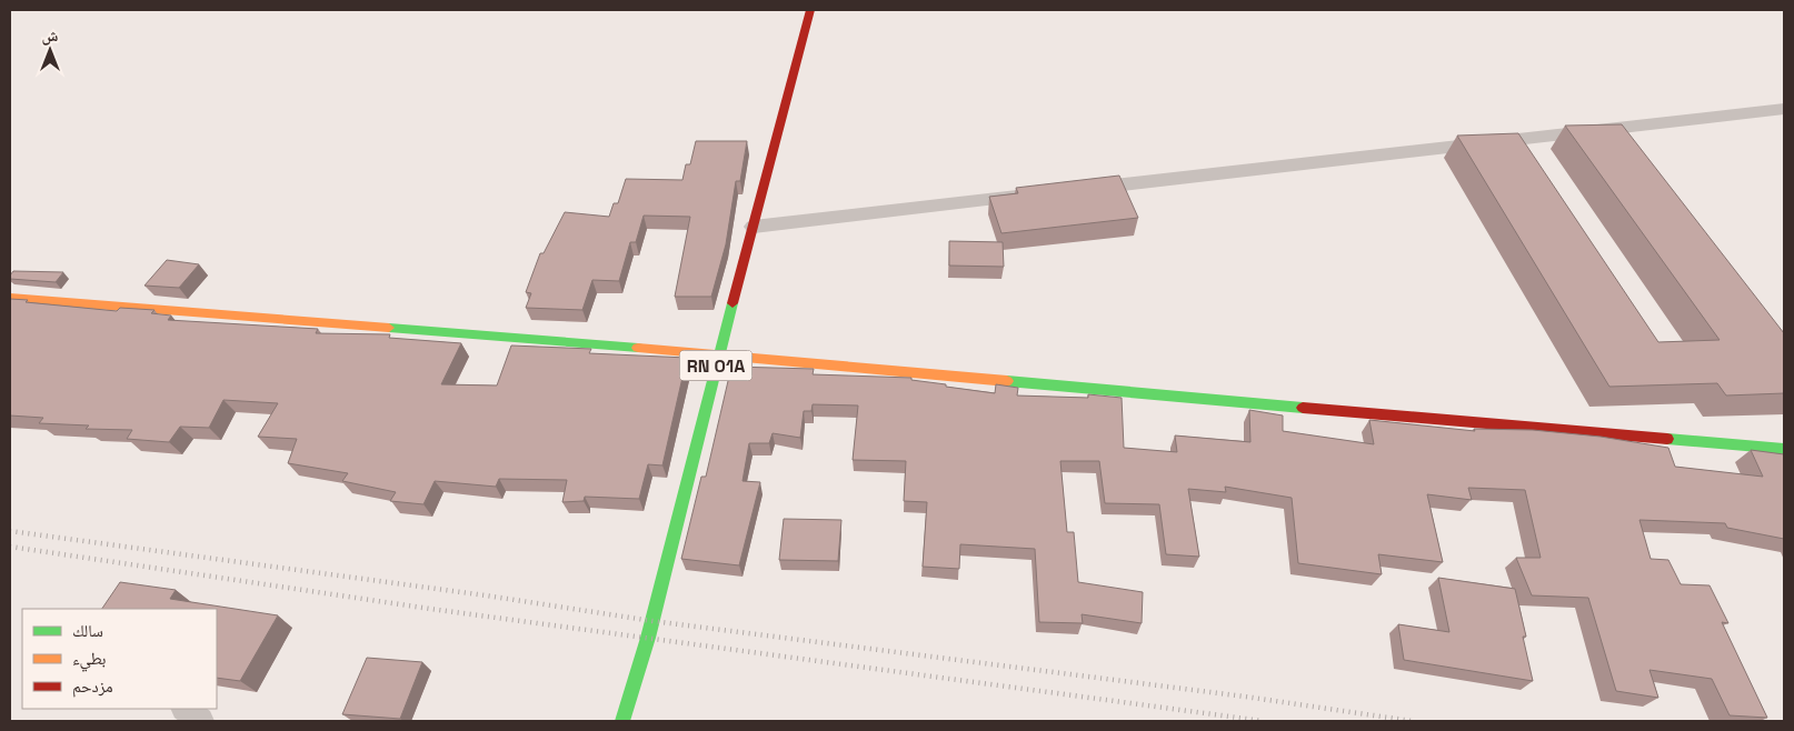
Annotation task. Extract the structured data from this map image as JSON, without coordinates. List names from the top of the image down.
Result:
{
  "streets": {
    "street": ["RN 01A"]
  },
  "legend": ["سالك", "بطيء", "مزدحم"],
  "north": "top"
}
